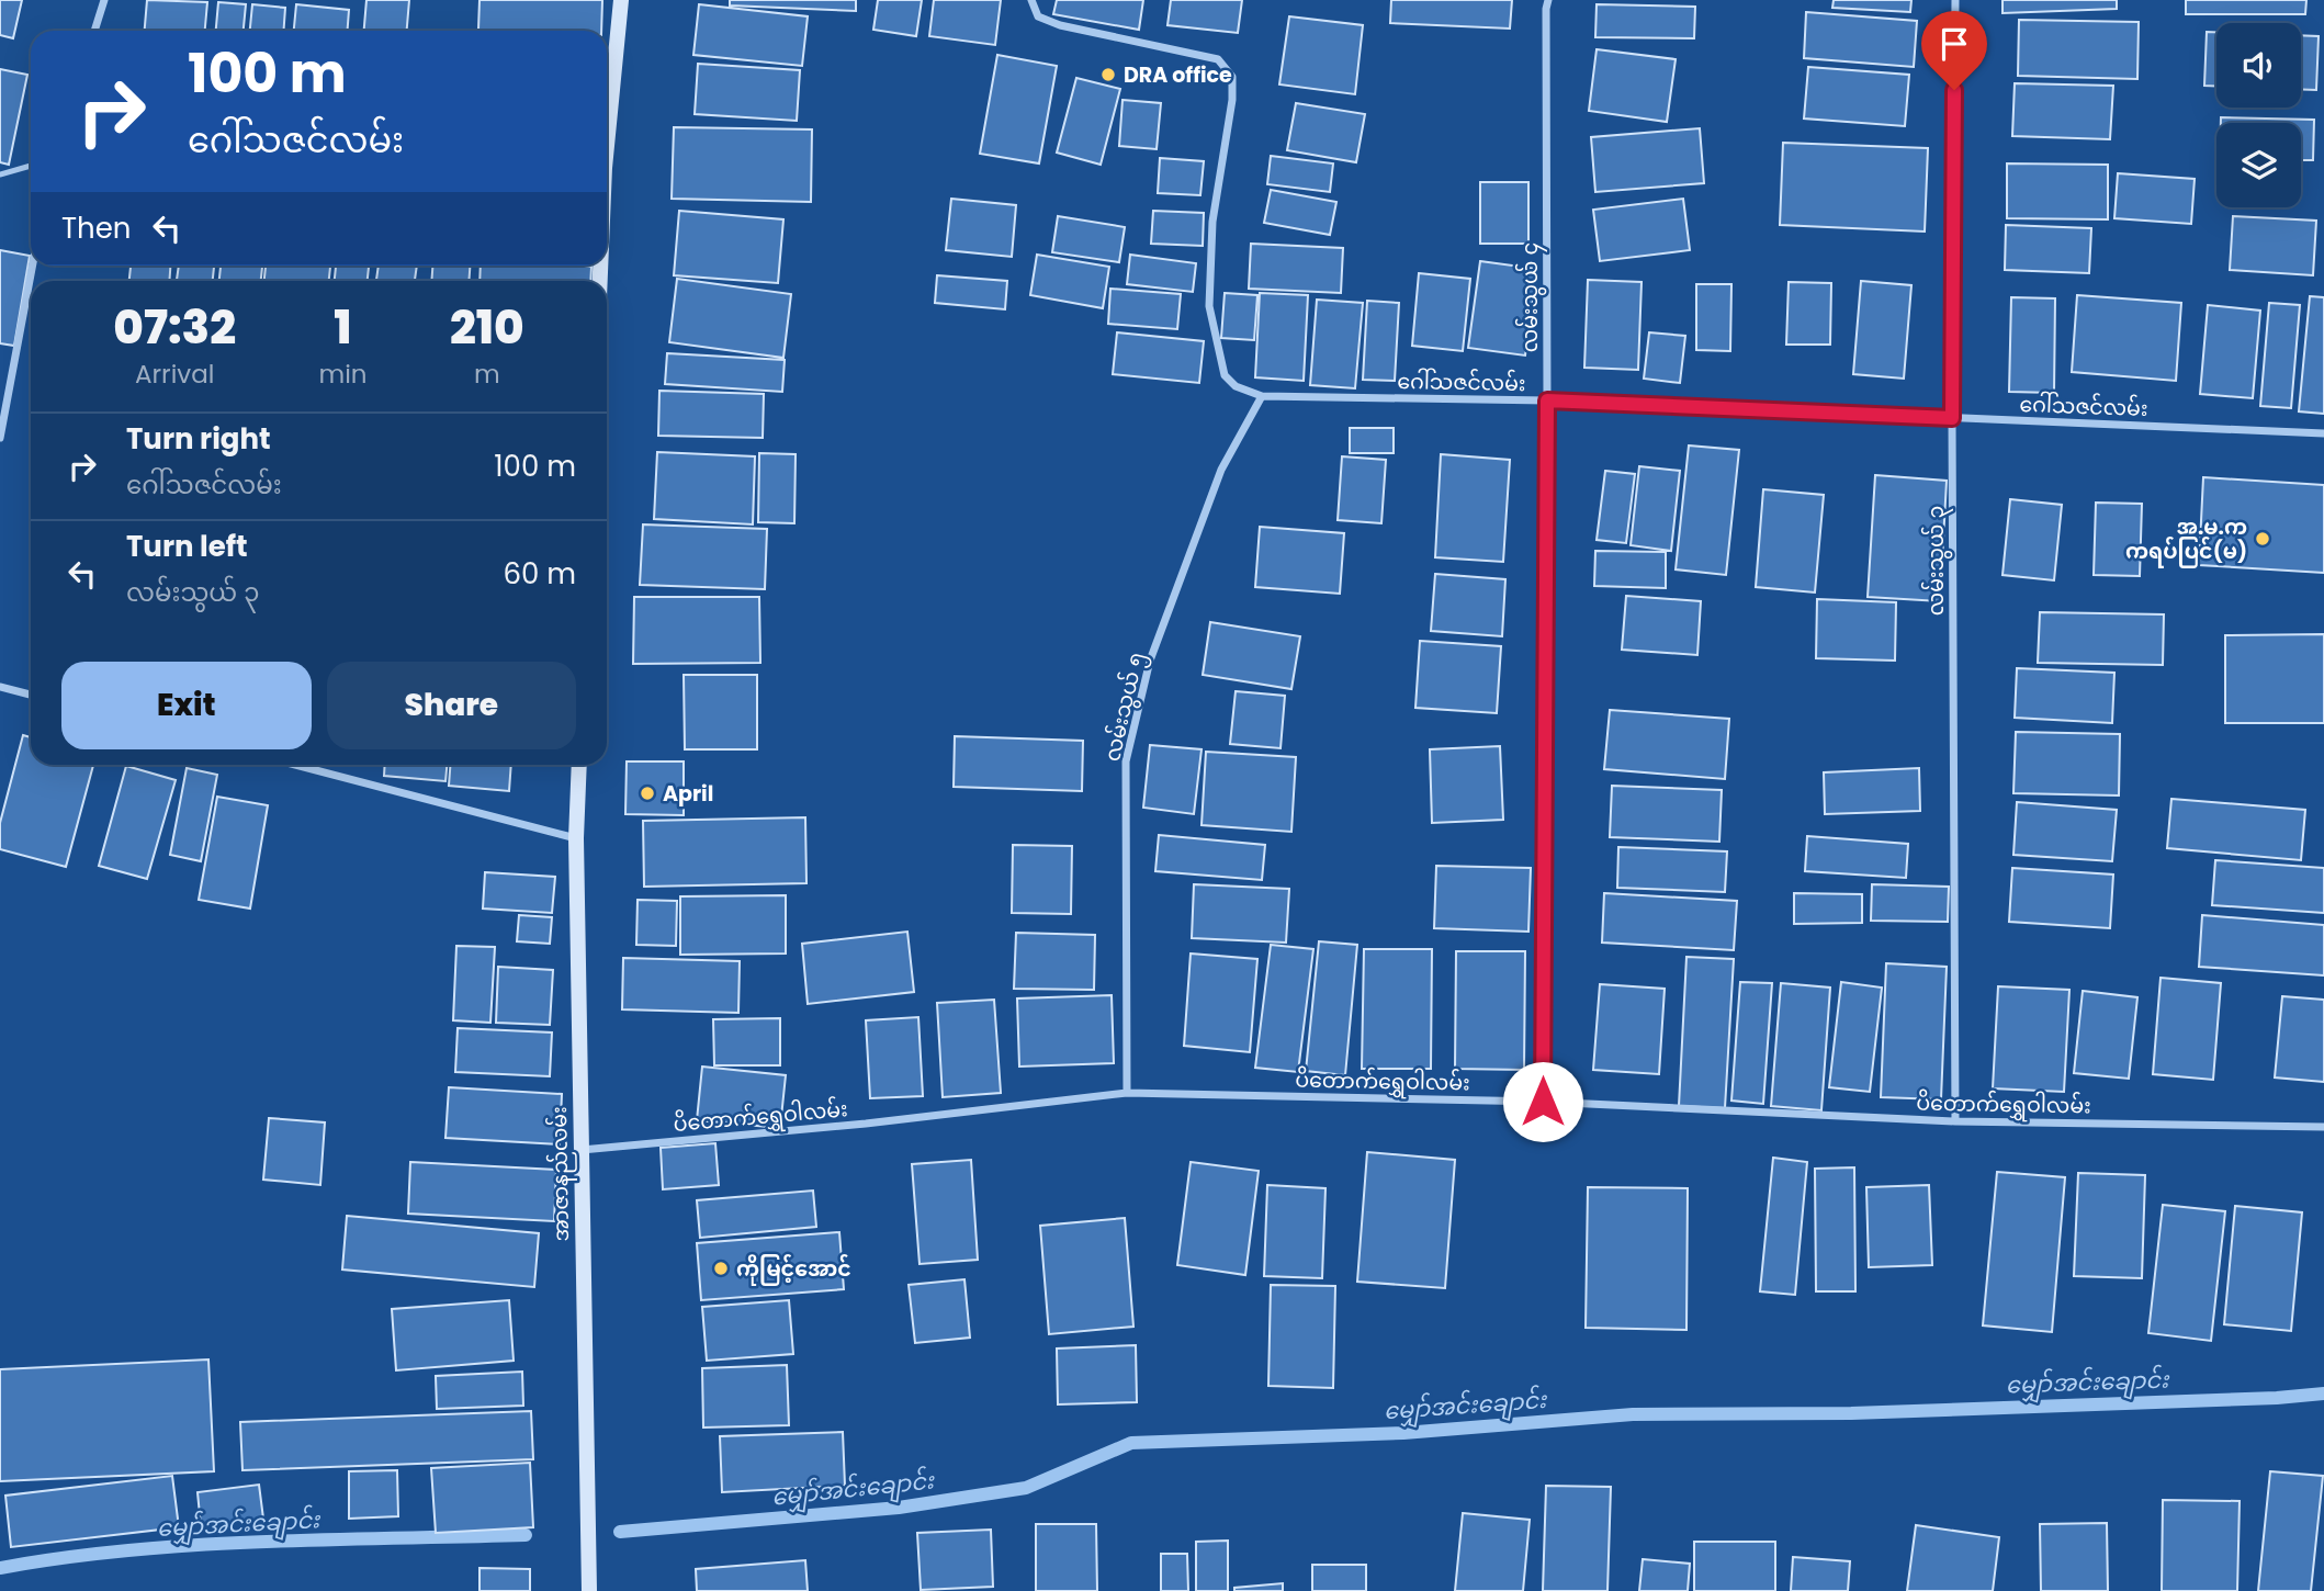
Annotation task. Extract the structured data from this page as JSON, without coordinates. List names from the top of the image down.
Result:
{
  "streets": {
    "main road": ["အာဇာနည်လမ်း"],
    "street": [
      "လမ်းသွယ် ၄",
      "ဂေါ်သဇင်လမ်း",
      "လမ်းသွယ် ၃",
      "လမ်းသွယ် ၅",
      "ပိတောက်ရွှေဝါလမ်း"
    ]
  },
  "crossings": [
    ["လမ်းသွယ် ၄", "ဂေါ်သဇင်လမ်း"],
    ["လမ်းသွယ် ၄", "ပိတောက်ရွှေဝါလမ်း"],
    ["ဂေါ်သဇင်လမ်း", "လမ်းသွယ် ၃"],
    ["ဂေါ်သဇင်လမ်း", "လမ်းသွယ် ၅"],
    ["လမ်းသွယ် ၃", "ပိတောက်ရွှေဝါလမ်း"],
    ["လမ်းသွယ် ၅", "ပိတောက်ရွှေဝါလမ်း"],
    ["ပိတောက်ရွှေဝါလမ်း", "အာဇာနည်လမ်း"]
  ],
  "water": ["မျှော်အင်းချောင်း"],
  "places": [
    "DRA office",
    "အ.မ.က ကရပ်ပြင်(မ)",
    "April",
    "ကိုမြင့်အောင်"
  ],
  "page": {
    "turn": ["100 m", "ဂေါ်သဇင်လမ်း"],
    "then": "Then",
    "eta": [
      "07:32",
      "Arrival",
      "1",
      "min",
      "210",
      "m"
    ],
    "list": [
      {
        "name": "Turn right",
        "note": "ဂေါ်သဇင်လမ်း",
        "value": "100 m"
      },
      {
        "name": "Turn left",
        "note": "လမ်းသွယ် ၃",
        "value": "60 m"
      }
    ],
    "buttons": ["Exit", "Share"]
  }
}
